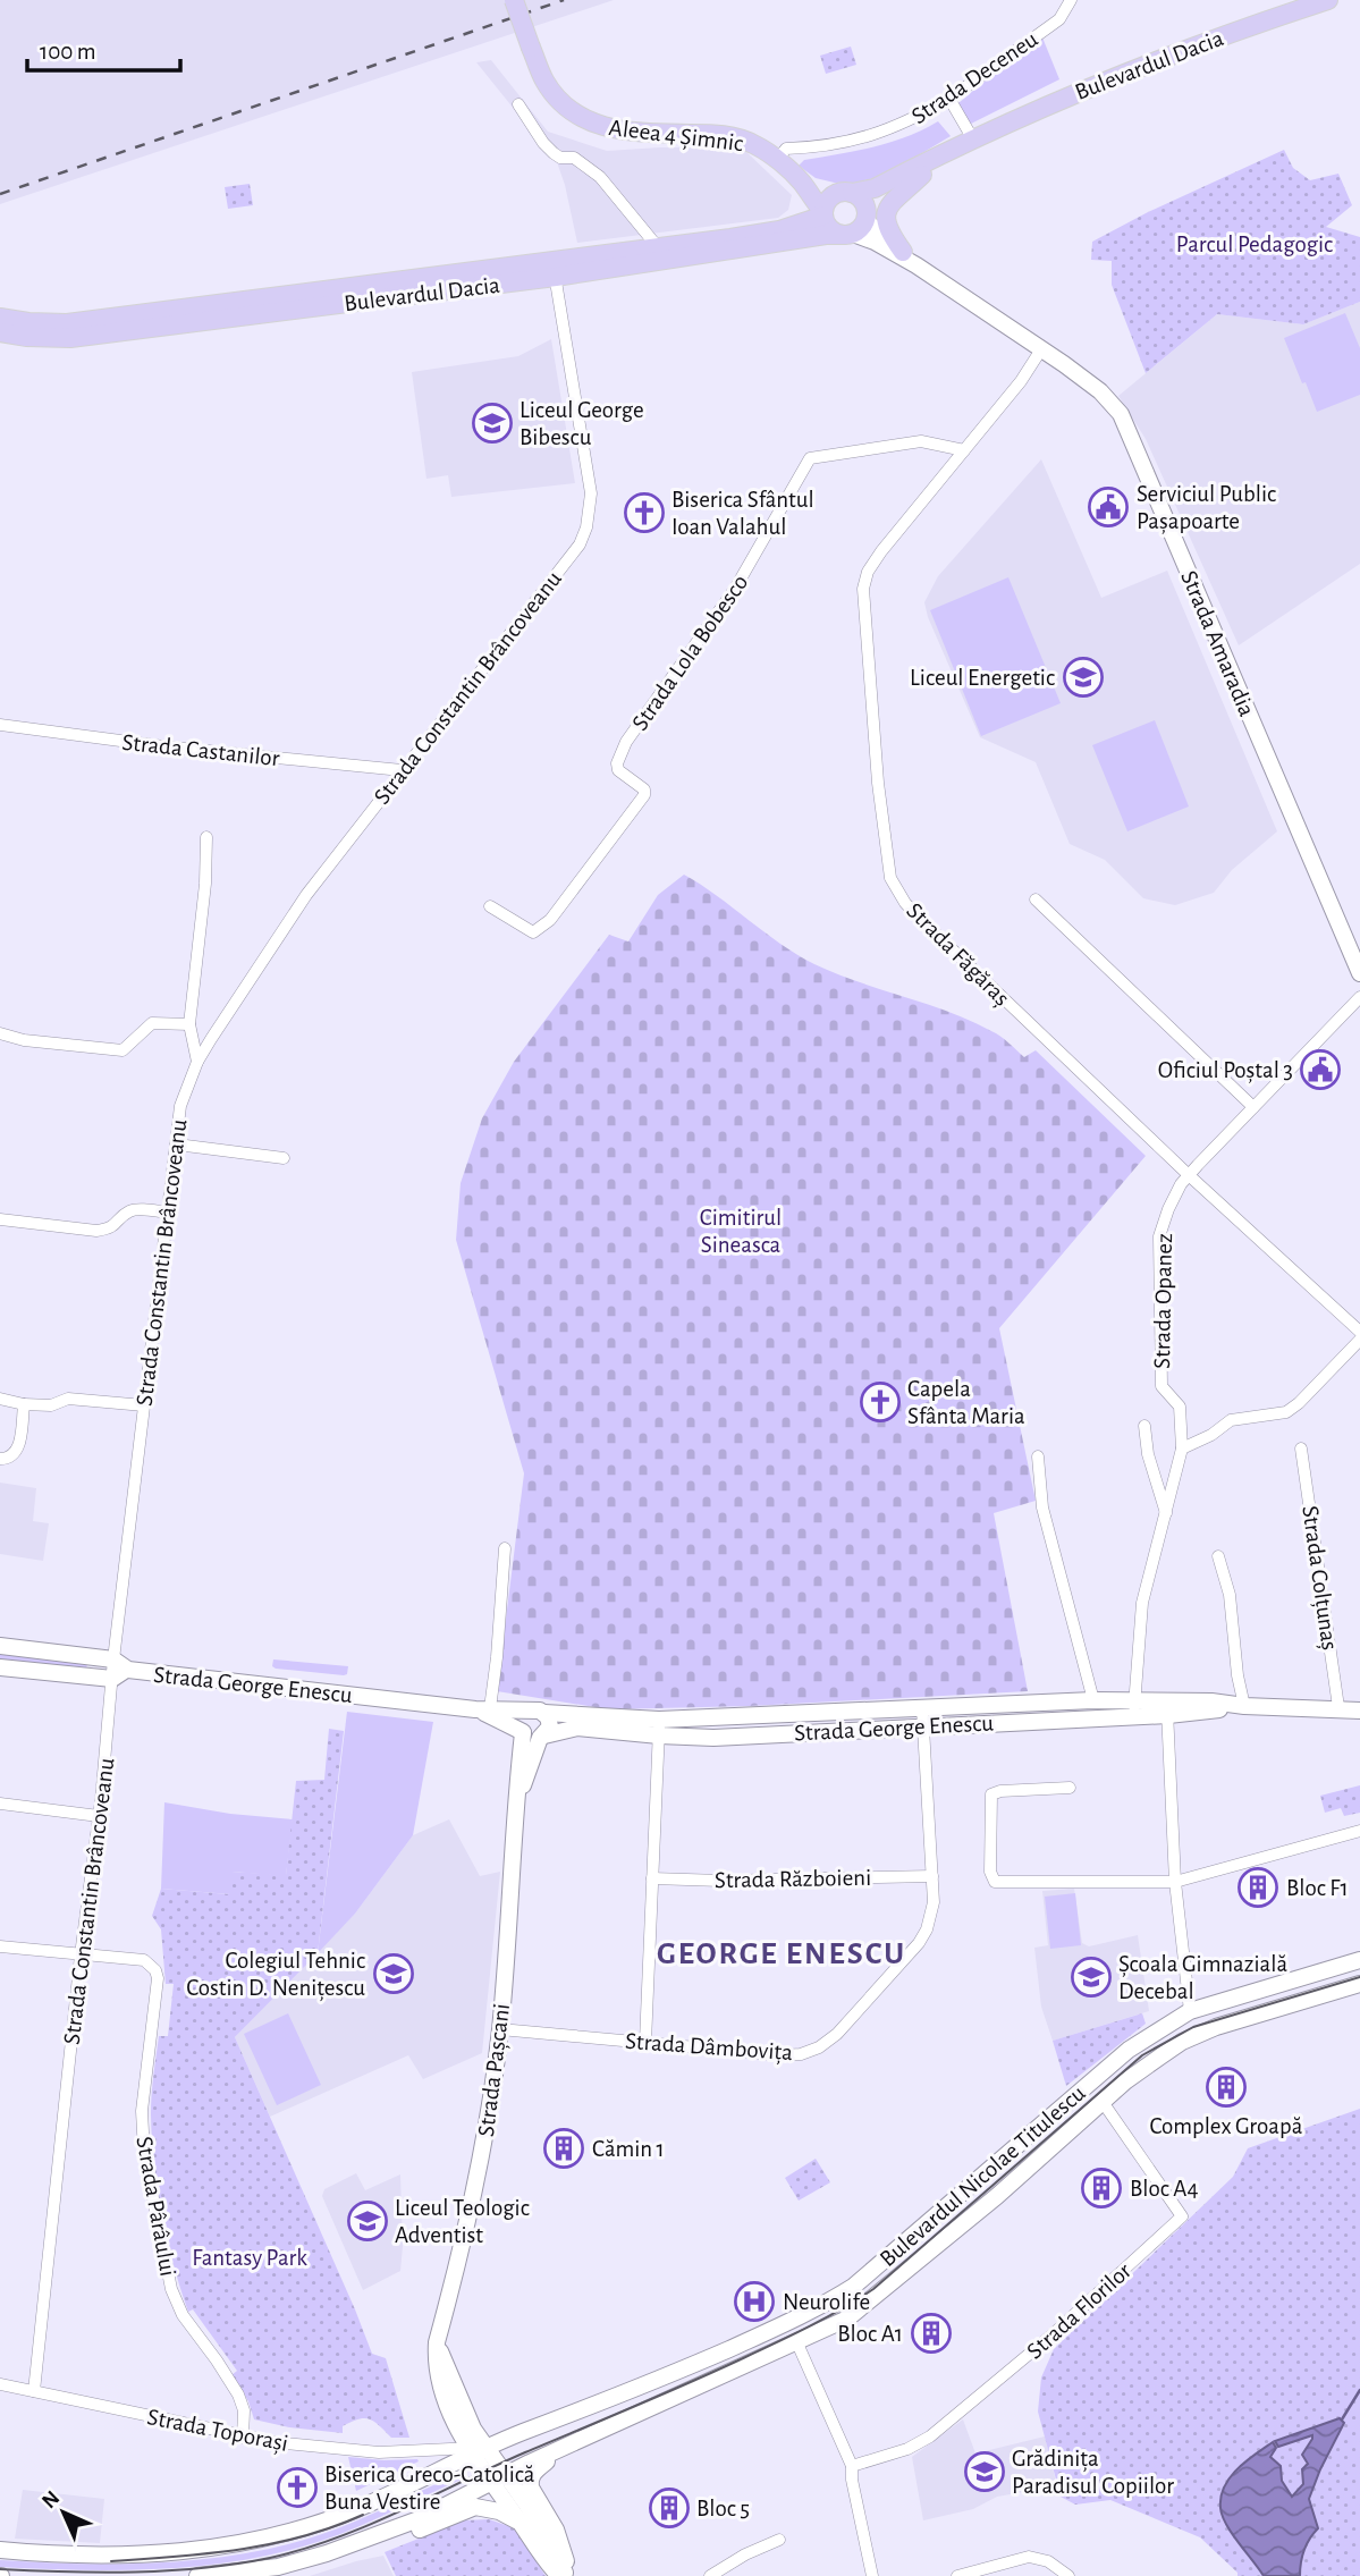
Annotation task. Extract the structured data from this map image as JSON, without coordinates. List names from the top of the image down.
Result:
{
  "streets": {
    "main road": [
      "Bulevardul Dacia",
      "Aleea 4 Șimnic",
      "Strada Amaradia",
      "Strada George Enescu",
      "Strada Pașcani",
      "Bulevardul Nicolae Titulescu"
    ],
    "street": [
      "Strada Deceneu",
      "Strada Lola Bobesco",
      "Strada Constantin Brâncoveanu",
      "Strada Castanilor",
      "Strada Făgăraș",
      "Strada Opanez",
      "Strada Colțunaș",
      "Strada Războieni",
      "Strada Dâmbovița",
      "Strada Pârâului",
      "Strada Florilor",
      "Strada Toporași"
    ]
  },
  "crossings": [
    ["Bulevardul Dacia", "Aleea 4 Șimnic"],
    ["Bulevardul Dacia", "Strada Amaradia"],
    ["Bulevardul Dacia", "Strada Constantin Brâncoveanu"],
    ["Strada Deceneu", "Aleea 4 Șimnic"],
    ["Aleea 4 Șimnic", "Strada Amaradia"],
    ["Strada Amaradia", "Strada Făgăraș"],
    ["Strada Lola Bobesco", "Strada Făgăraș"],
    ["Strada Constantin Brâncoveanu", "Strada Castanilor"],
    ["Strada Constantin Brâncoveanu", "Strada George Enescu"],
    ["Strada Constantin Brâncoveanu", "Strada Pârâului"],
    ["Strada Constantin Brâncoveanu", "Strada Toporași"],
    ["Strada Făgăraș", "Strada Opanez"],
    ["Strada Opanez", "Strada George Enescu"],
    ["Strada Colțunaș", "Strada George Enescu"],
    ["Strada George Enescu", "Strada Dâmbovița"],
    ["Strada George Enescu", "Strada Pașcani"],
    ["Strada Războieni", "Strada Dâmbovița"],
    ["Strada Dâmbovița", "Strada Pașcani"],
    ["Strada Pașcani", "Bulevardul Nicolae Titulescu"],
    ["Strada Pașcani", "Strada Toporași"],
    ["Bulevardul Nicolae Titulescu", "Strada Florilor"],
    ["Bulevardul Nicolae Titulescu", "Strada Toporași"],
    ["Strada Pârâului", "Strada Toporași"]
  ],
  "districts": ["GEORGE ENESCU"],
  "parks": ["Parcul Pedagogic", "Cimitirul Sineasca", "Fantasy Park"],
  "places": {
    "school or university": [
      "Liceul George Bibescu",
      "Liceul Energetic",
      "Colegiul Tehnic Costin D. Nenițescu",
      "Școala Gimnazială Decebal",
      "Liceul Teologic Adventist",
      "Grădinița Paradisul Copiilor"
    ],
    "public building": ["Serviciul Public Pașapoarte", "Oficiul Poștal 3"],
    "church": ["Biserica Sfântul Ioan Valahul", "Capela Sfânta Maria", "Biserica Greco-Catolică Buna Vestire"],
    "building": [
      "Bloc F1",
      "Complex Groapă",
      "Cămin 1",
      "Bloc A4",
      "Bloc A1",
      "Bloc 5"
    ],
    "hospital": ["Neurolife"]
  },
  "scale_bar": "100 m",
  "north": "top left"
}
